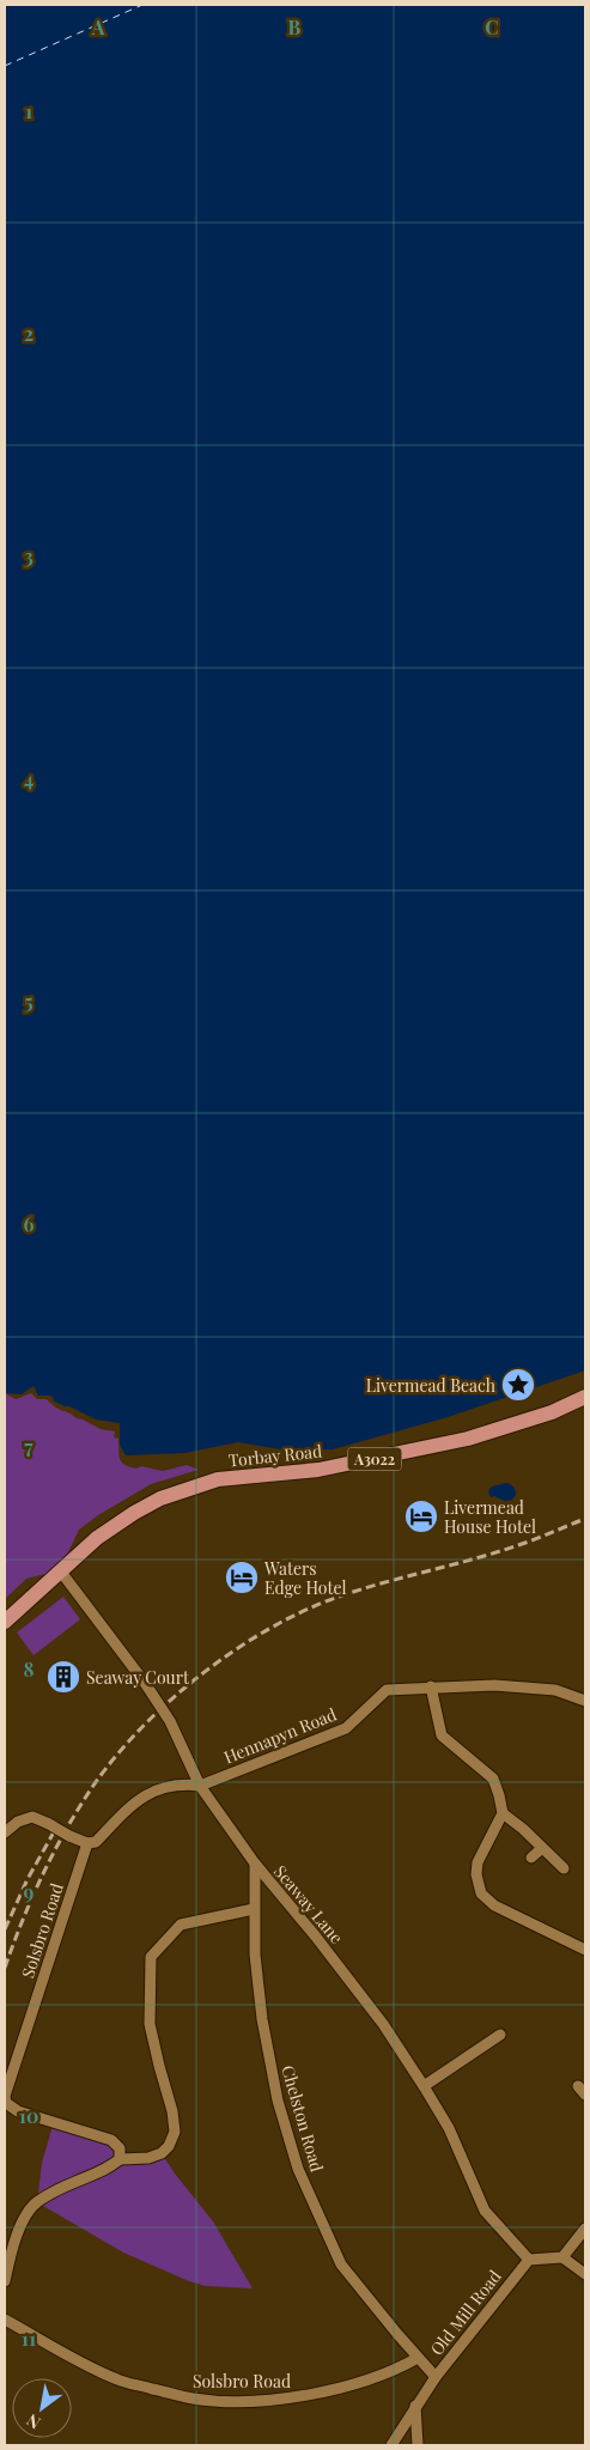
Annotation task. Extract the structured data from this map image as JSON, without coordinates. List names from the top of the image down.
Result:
{
  "streets": {
    "main road": ["Torbay Road", "A3022"],
    "street": [
      "Hennapyn Road",
      "Seaway Lane",
      "Solsbro Road",
      "Chelston Road",
      "Old Mill Road"
    ]
  },
  "crossings": [
    ["Torbay Road", "Seaway Lane"],
    ["Hennapyn Road", "Seaway Lane"],
    ["Hennapyn Road", "Solsbro Road"],
    ["Seaway Lane", "Chelston Road"],
    ["Seaway Lane", "Old Mill Road"],
    ["Solsbro Road", "Chelston Road"],
    ["Chelston Road", "Old Mill Road"]
  ],
  "places": {
    "place": ["Livermead Beach"],
    "hotel": ["Livermead House Hotel", "Waters Edge Hotel"],
    "building": ["Seaway Court"]
  },
  "north": "bottom left",
  "grid": {
    "columns": ["A", "B", "C"],
    "rows": [
      "1",
      "2",
      "3",
      "4",
      "5",
      "6",
      "7",
      "8",
      "9",
      "10",
      "11"
    ]
  }
}
